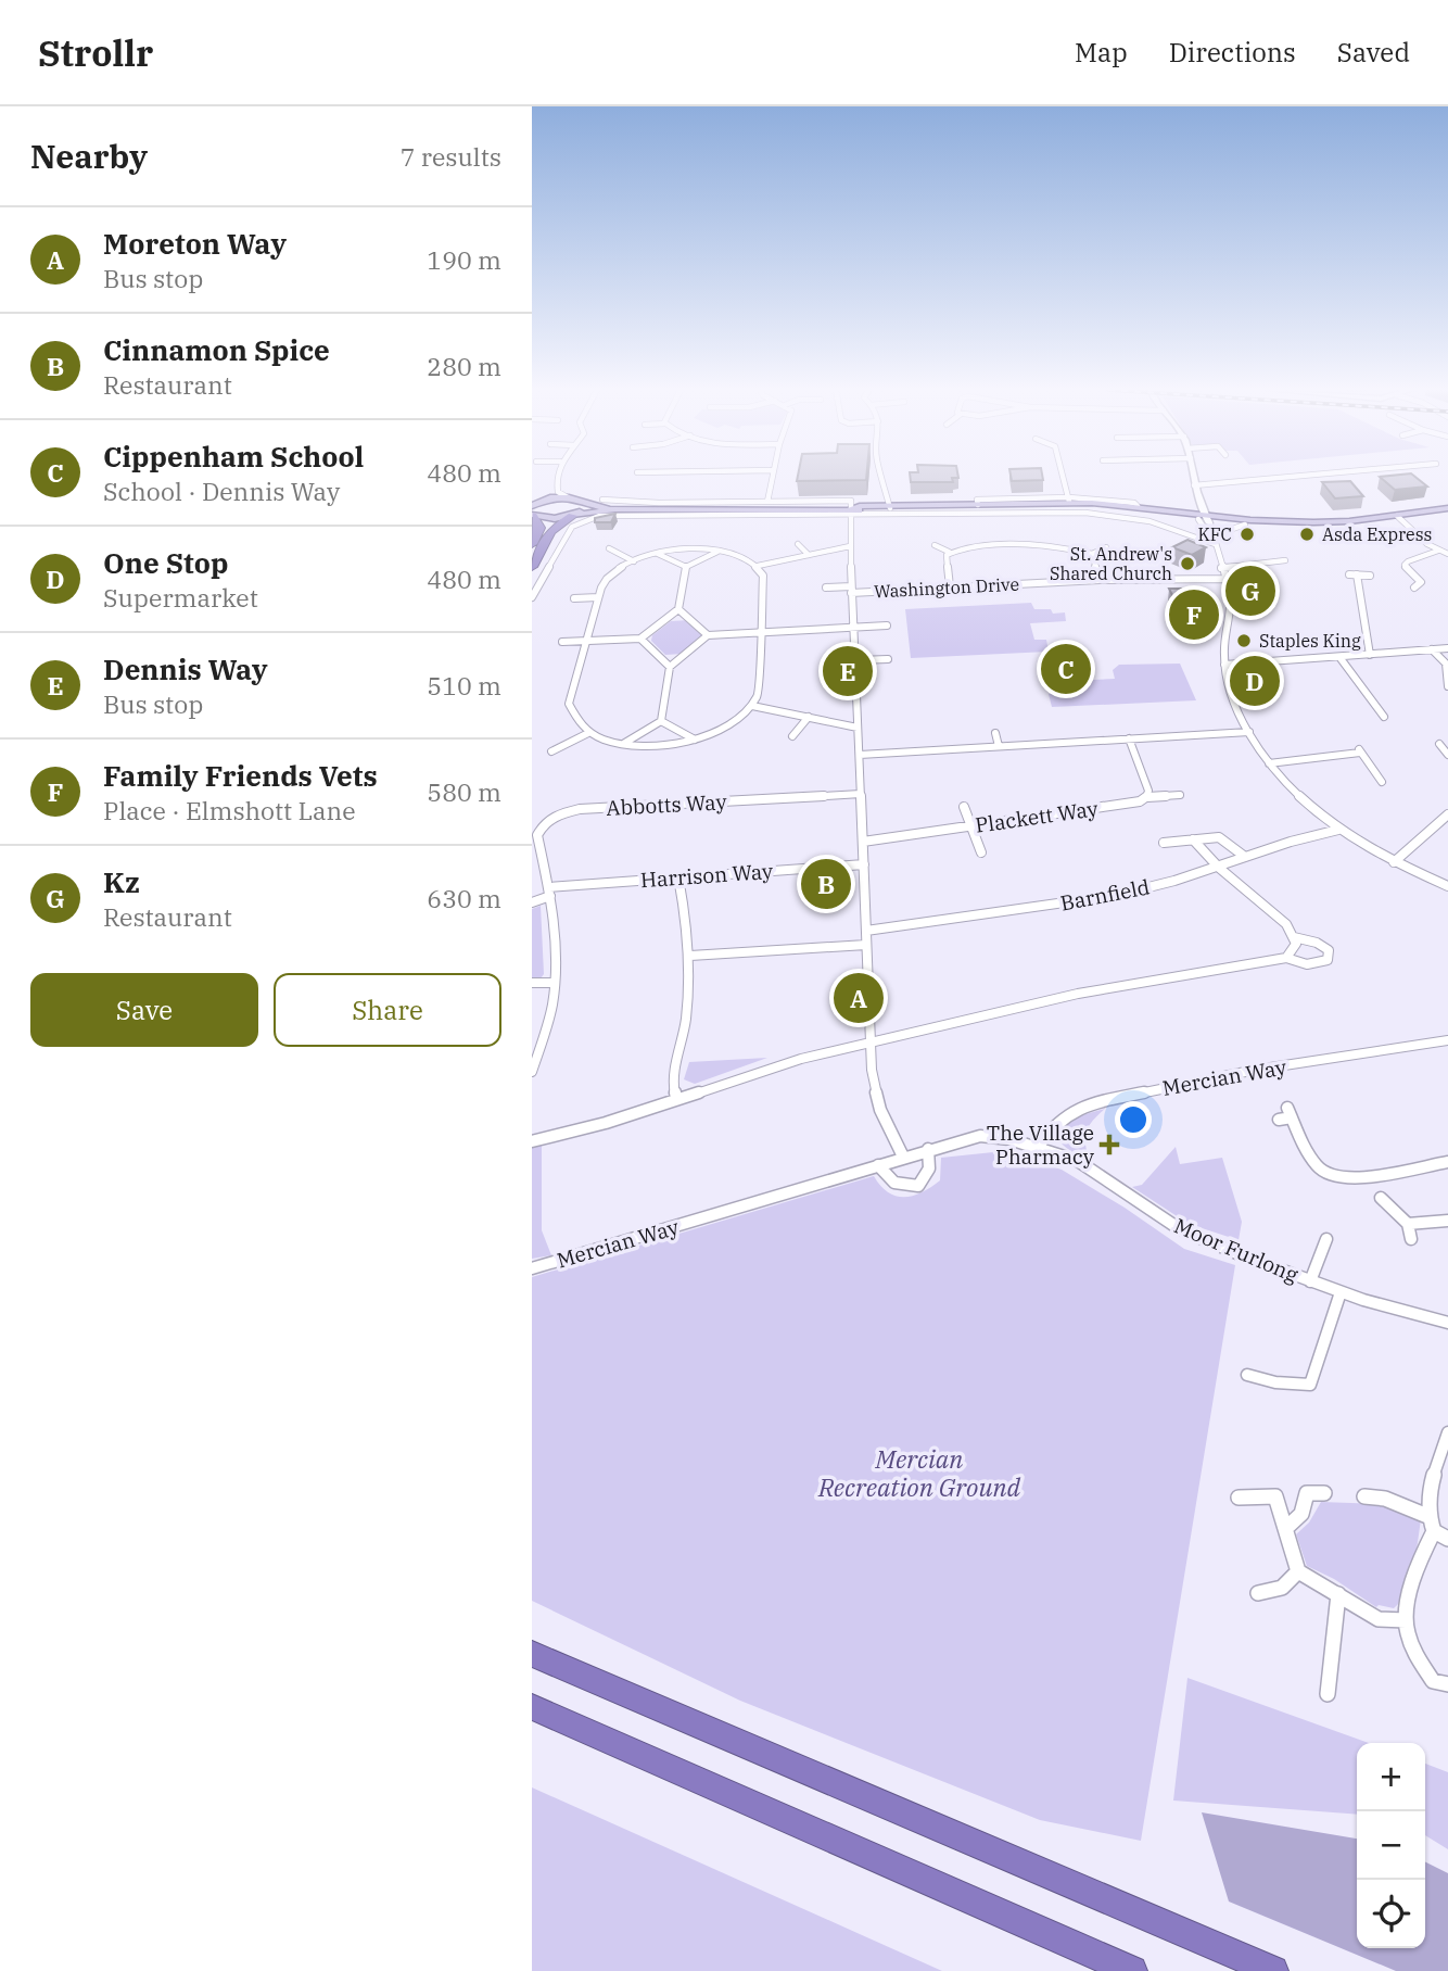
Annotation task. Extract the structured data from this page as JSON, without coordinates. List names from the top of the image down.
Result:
{
  "streets": {
    "street": [
      "Washington Drive",
      "Abbotts Way",
      "Plackett Way",
      "Harrison Way",
      "Barnfield",
      "Mercian Way",
      "Moor Furlong"
    ]
  },
  "crossings": [
    ["Abbotts Way", "Harrison Way"],
    ["Mercian Way", "Moor Furlong"]
  ],
  "parks": ["Mercian Recreation Ground"],
  "places": {
    "other": [
      "KFC",
      "Asda Express",
      "St. Andrew's Shared Church",
      "Staples King"
    ],
    "health": ["The Village Pharmacy"]
  },
  "page": {
    "header": "Strollr",
    "nav": ["Map", "Directions", "Saved"],
    "heading": ["Nearby", "7 results"],
    "list": [
      {
        "mark": "A",
        "name": "Moreton Way",
        "note": "Bus stop",
        "value": "190 m"
      },
      {
        "mark": "B",
        "name": "Cinnamon Spice",
        "note": "Restaurant",
        "value": "280 m"
      },
      {
        "mark": "C",
        "name": "Cippenham School",
        "note": "School · Dennis Way",
        "value": "480 m"
      },
      {
        "mark": "D",
        "name": "One Stop",
        "note": "Supermarket",
        "value": "480 m"
      },
      {
        "mark": "E",
        "name": "Dennis Way",
        "note": "Bus stop",
        "value": "510 m"
      },
      {
        "mark": "F",
        "name": "Family Friends Vets",
        "note": "Place · Elmshott Lane",
        "value": "580 m"
      },
      {
        "mark": "G",
        "name": "Kz",
        "note": "Restaurant",
        "value": "630 m"
      }
    ],
    "pins": [
      "G",
      "F",
      "C",
      "E",
      "D",
      "B",
      "A"
    ],
    "buttons": ["Save", "Share"],
    "map_buttons": ["+", "−"]
  }
}
